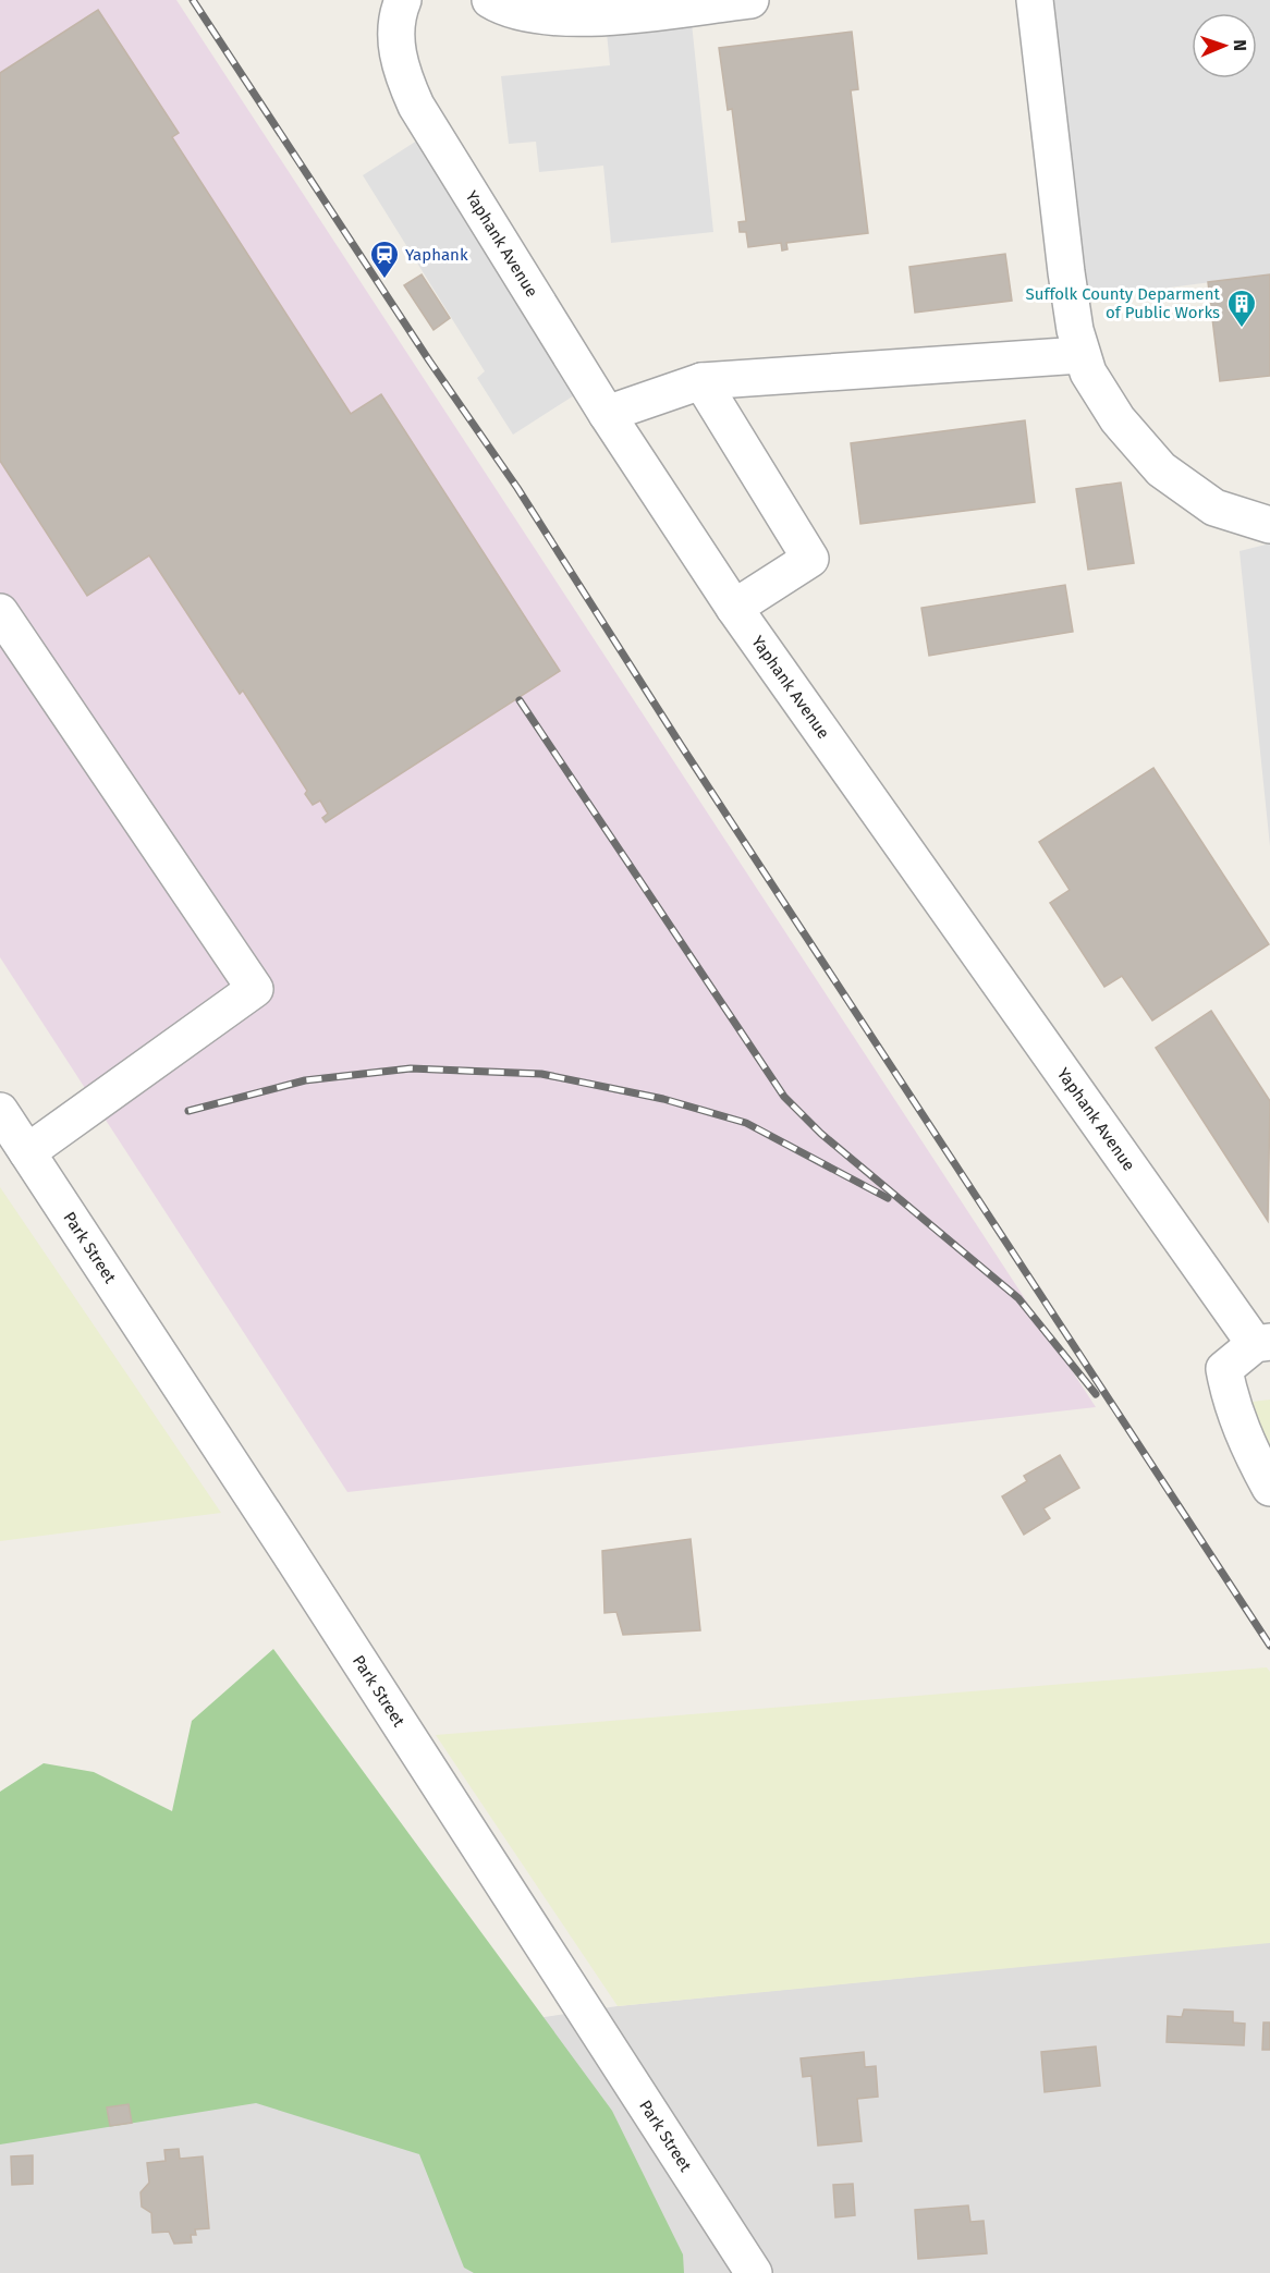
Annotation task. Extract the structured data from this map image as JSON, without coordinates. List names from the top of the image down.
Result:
{
  "streets": {
    "street": ["Yaphank Avenue", "Park Street"]
  },
  "places": {
    "station": ["Yaphank"],
    "building": ["Suffolk County Deparment of Public Works"]
  },
  "north": "right"
}
